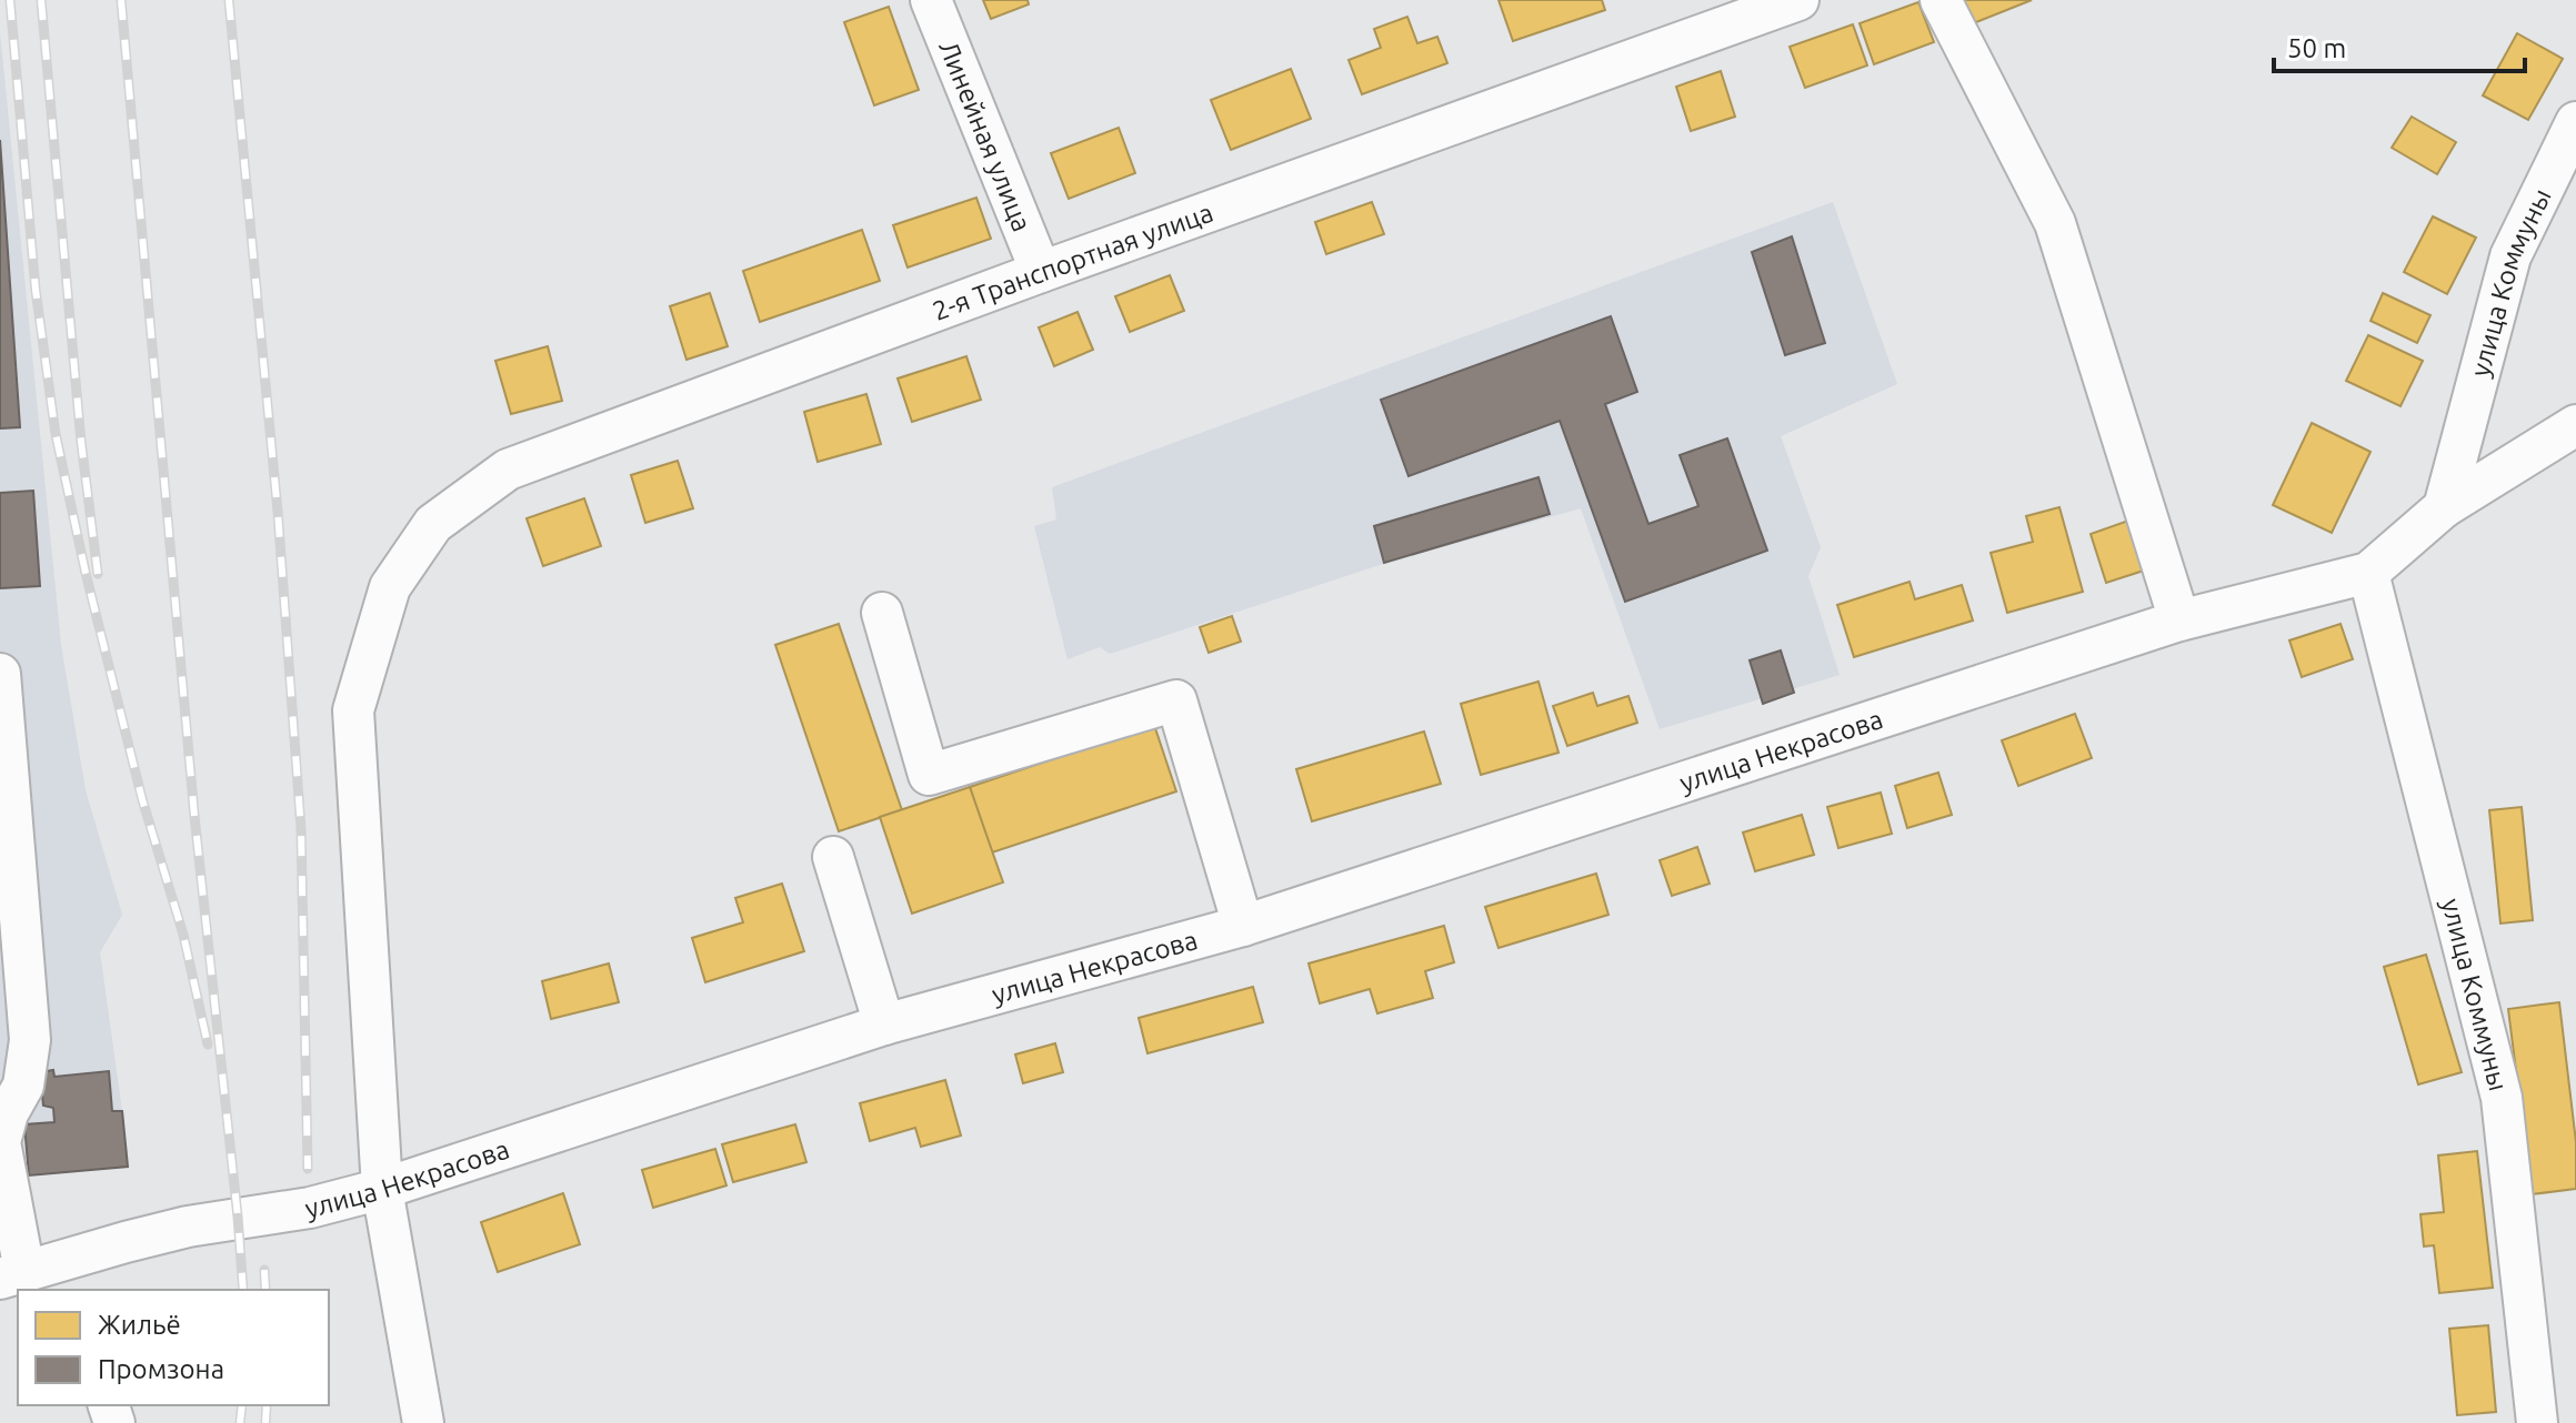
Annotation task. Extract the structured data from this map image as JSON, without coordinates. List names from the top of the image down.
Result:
{
  "streets": {
    "street": [
      "Линейная улица",
      "2-я Транспортная улица",
      "улица Коммуны",
      "улица Некрасова"
    ]
  },
  "crossings": [
    ["Линейная улица", "2-я Транспортная улица"],
    ["2-я Транспортная улица", "улица Некрасова"]
  ],
  "legend": ["Жильё", "Промзона"],
  "scale_bar": "50 m"
}
